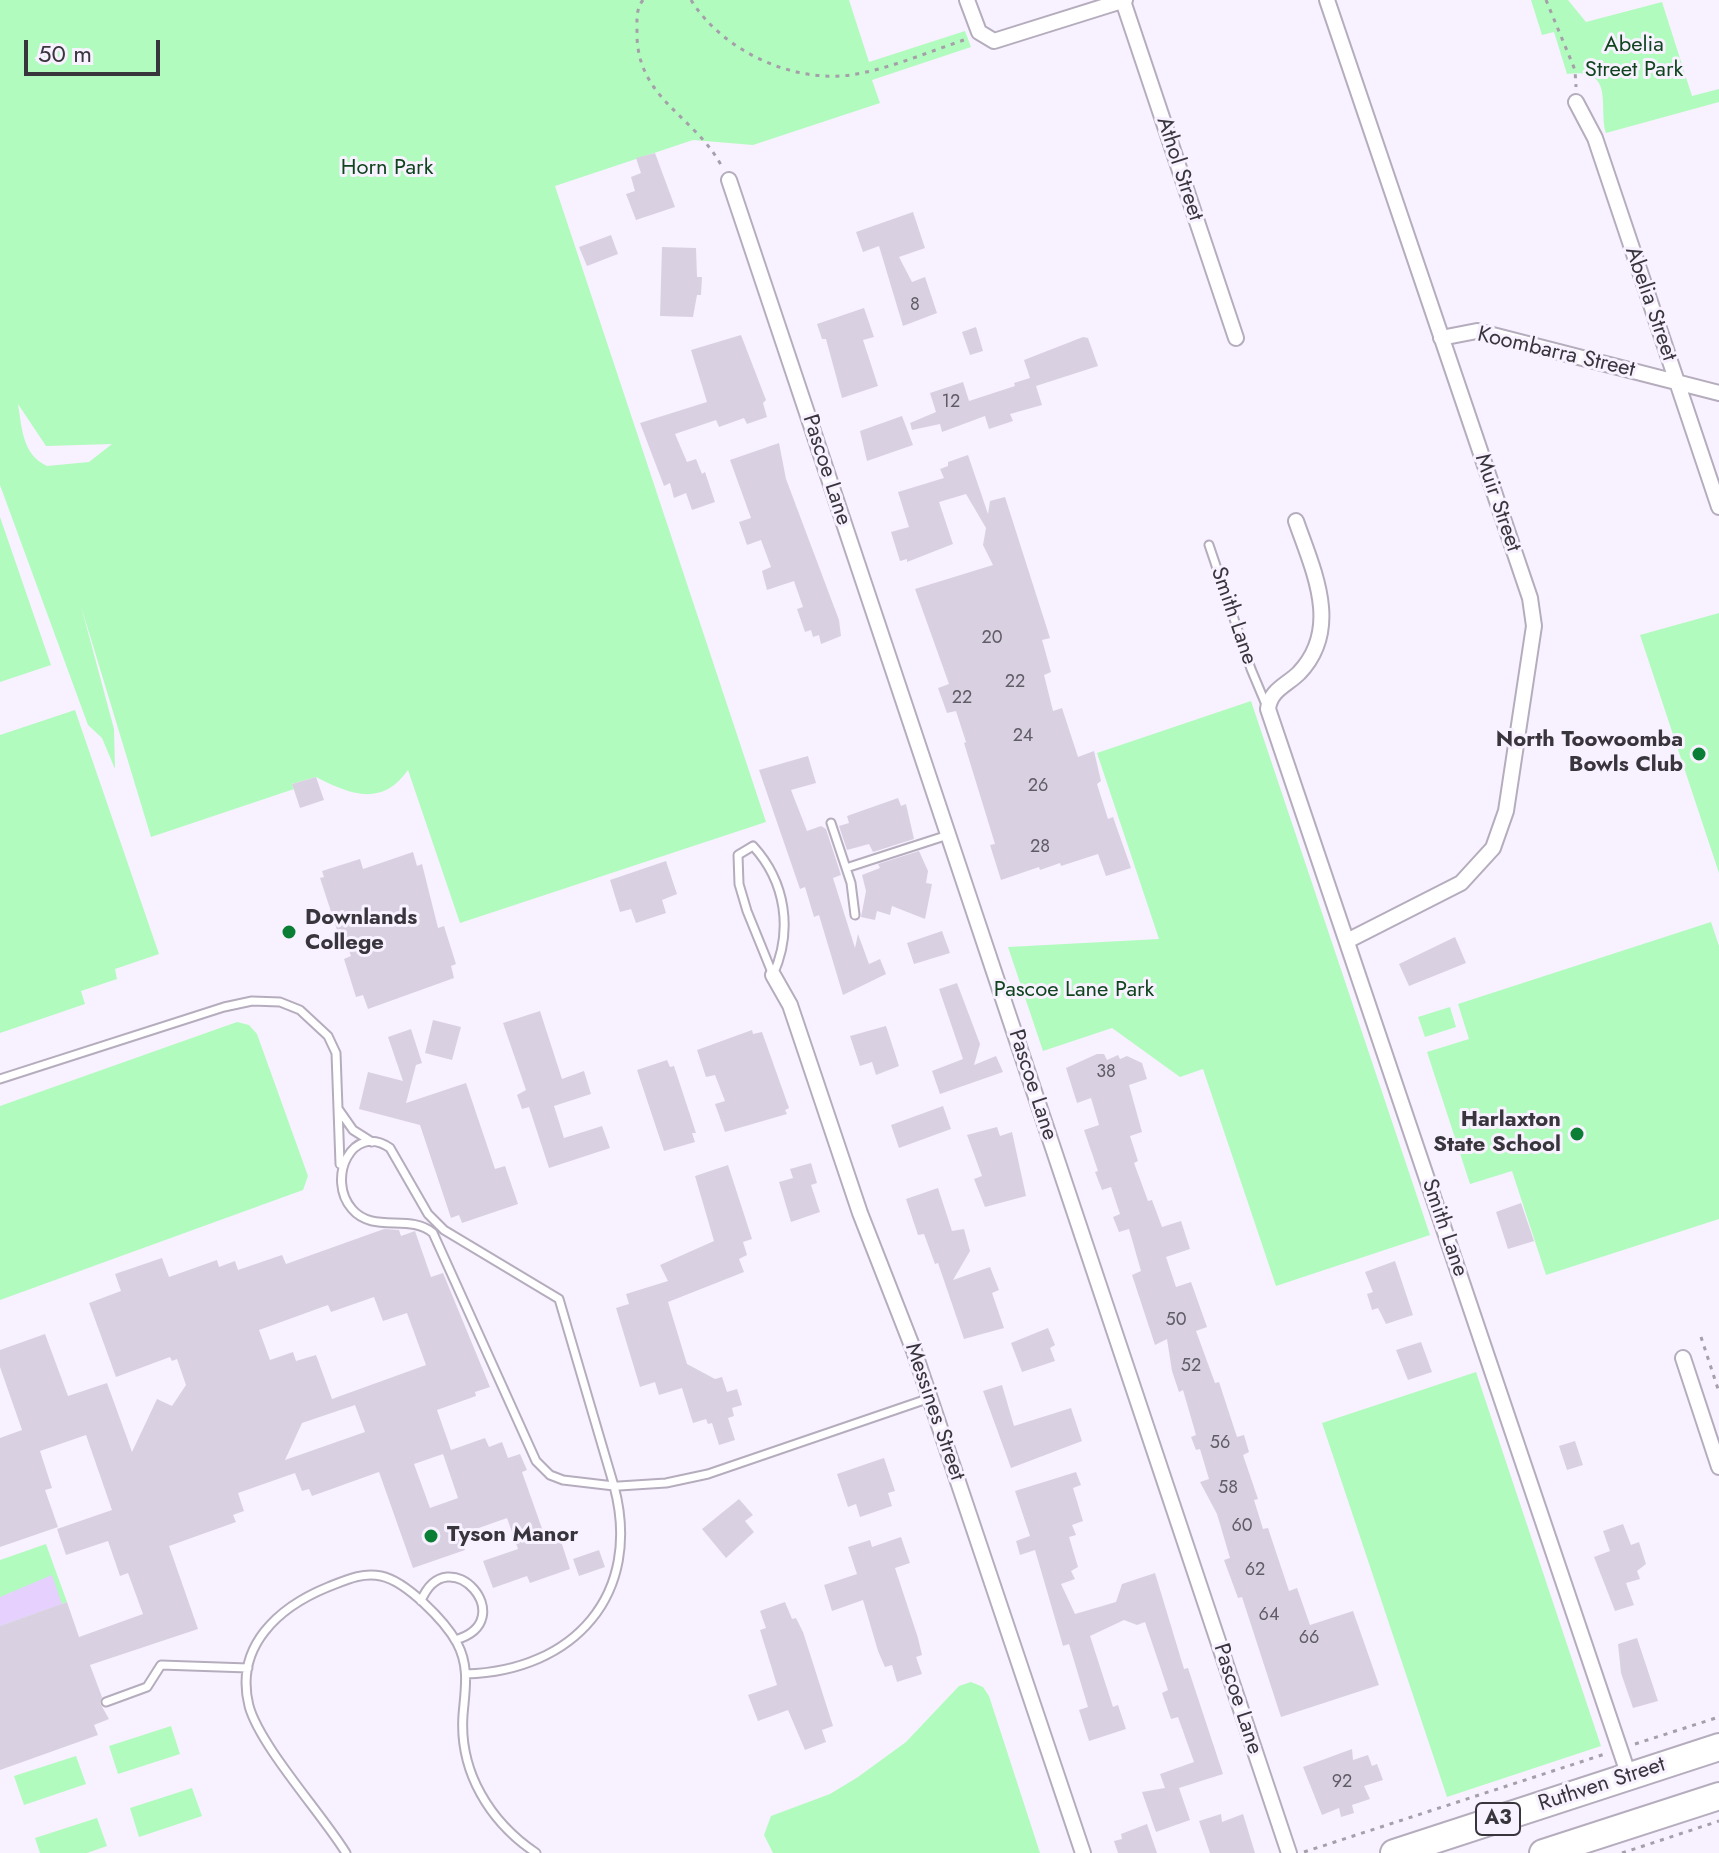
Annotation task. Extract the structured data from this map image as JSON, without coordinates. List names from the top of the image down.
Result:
{
  "streets": {
    "highway": ["Ruthven Street", "A3"],
    "street": [
      "Athol Street",
      "Abelia Street",
      "Koombarra Street",
      "Pascoe Lane",
      "Muir Street",
      "Smith Lane",
      "Messines Street"
    ]
  },
  "crossings": [
    ["Abelia Street", "Koombarra Street"],
    ["Koombarra Street", "Muir Street"],
    ["Muir Street", "Smith Lane"],
    ["Smith Lane", "Ruthven Street"]
  ],
  "parks": ["Abelia Street Park", "Horn Park", "Pascoe Lane Park"],
  "places": [
    "North Toowoomba Bowls Club",
    "Downlands College",
    "Harlaxton State School",
    "Tyson Manor"
  ],
  "house_numbers": [
    "8",
    "12",
    "20",
    "22",
    "22",
    "24",
    "26",
    "28",
    "38",
    "50",
    "52",
    "56",
    "58",
    "60",
    "62",
    "64",
    "66",
    "92"
  ],
  "scale_bar": "50 m"
}
